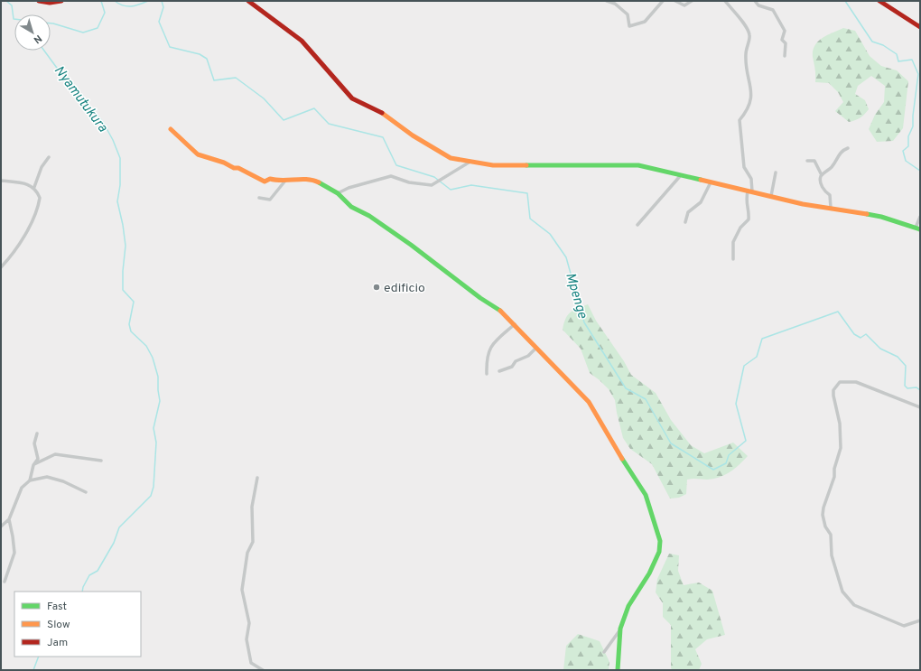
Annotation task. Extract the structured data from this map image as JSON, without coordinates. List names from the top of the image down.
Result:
{
  "water": ["Nyamutukura", "Mpenge"],
  "places": ["edificio"],
  "legend": ["Fast", "Slow", "Jam"],
  "north": "bottom right"
}
